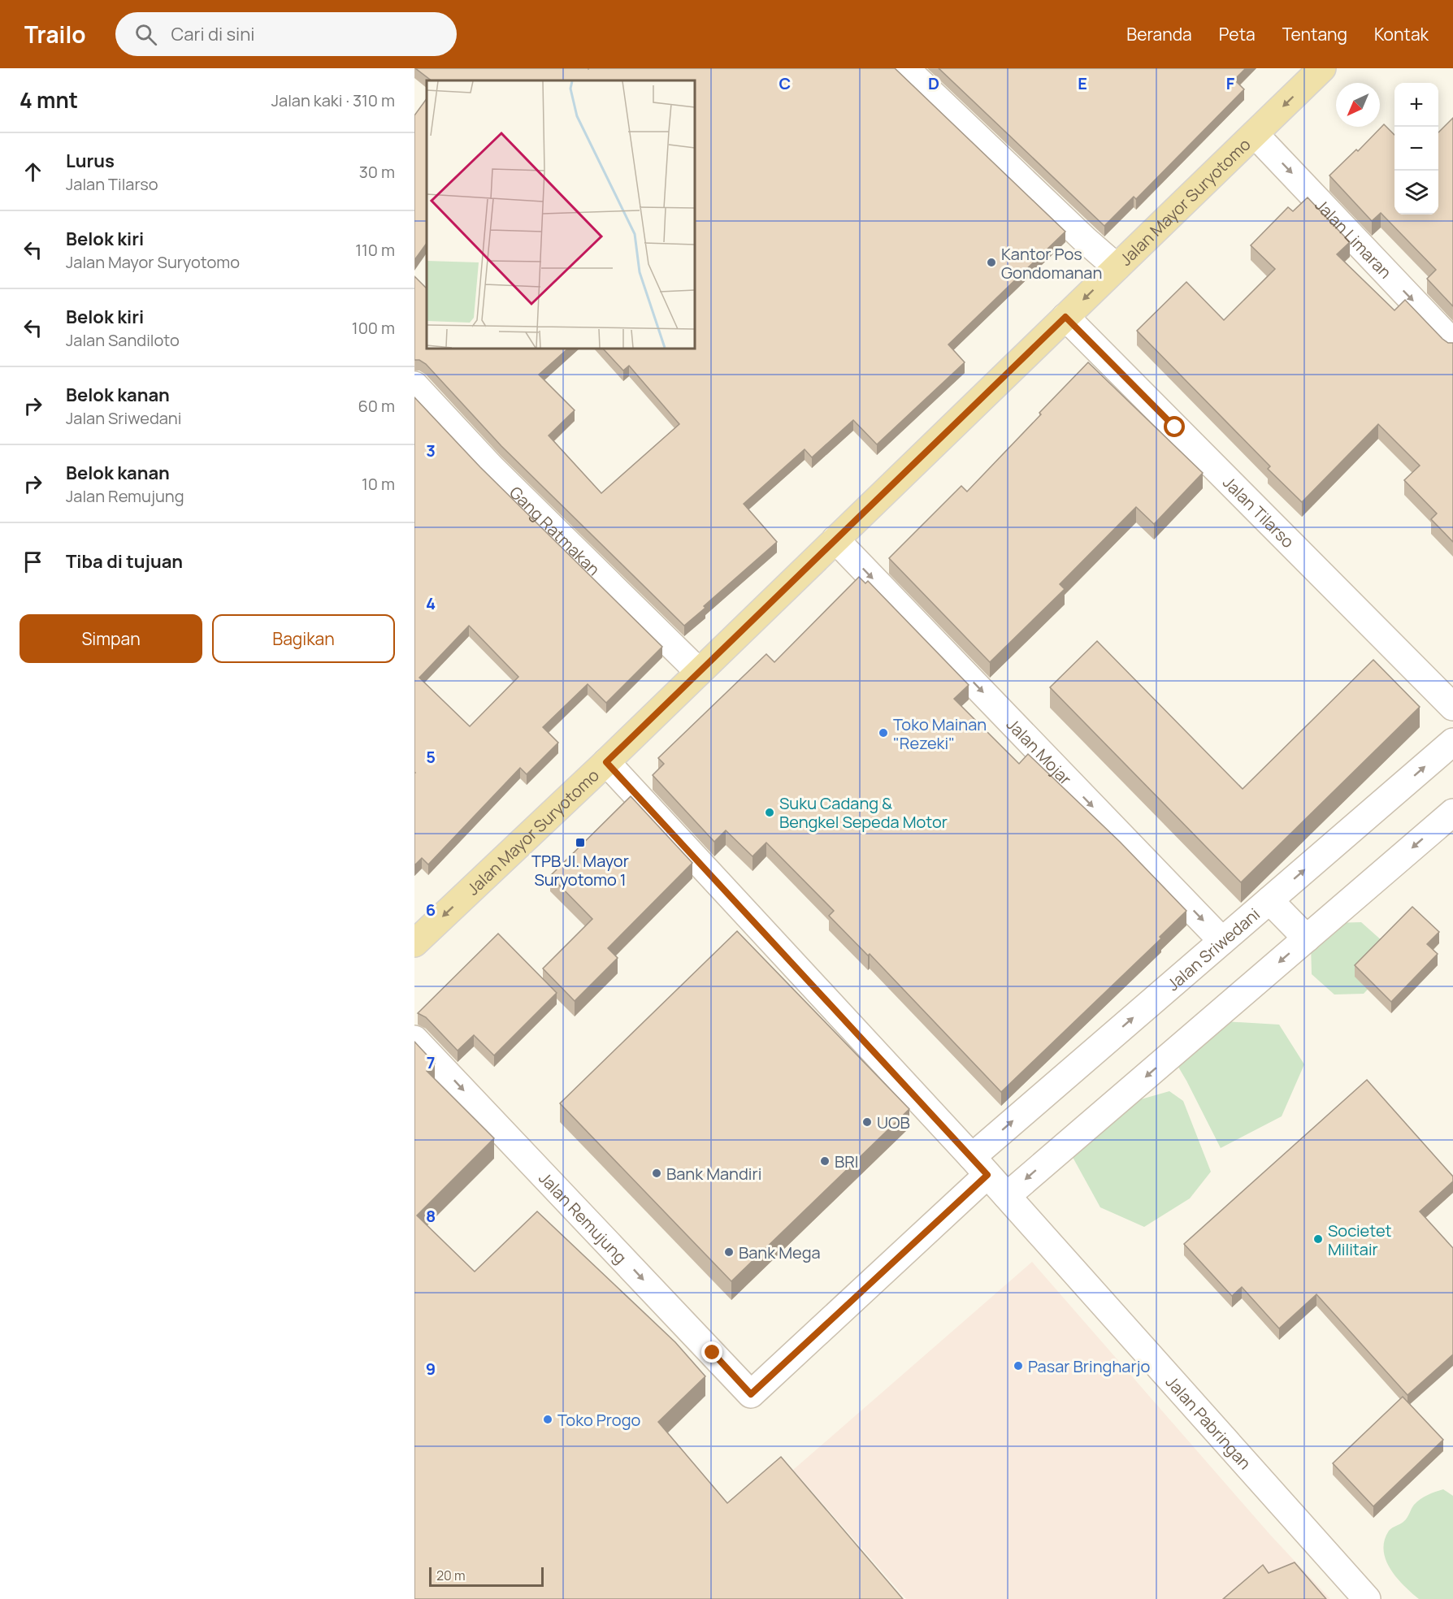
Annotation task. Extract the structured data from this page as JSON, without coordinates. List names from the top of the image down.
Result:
{
  "streets": {
    "main road": ["Jalan Mayor Suryotomo"],
    "street": [
      "Jalan Limaran",
      "Jalan Tilarso",
      "Gang Ratmakan",
      "Jalan Mojar",
      "Jalan Sriwedani",
      "Jalan Remujung",
      "Jalan Pabringan"
    ]
  },
  "crossings": [
    ["Jalan Mayor Suryotomo", "Jalan Limaran"],
    ["Jalan Mayor Suryotomo", "Jalan Tilarso"],
    ["Jalan Mayor Suryotomo", "Gang Ratmakan"],
    ["Jalan Mayor Suryotomo", "Jalan Mojar"],
    ["Jalan Mayor Suryotomo", "Jalan Pabringan"],
    ["Jalan Mojar", "Jalan Sriwedani"],
    ["Jalan Sriwedani", "Jalan Remujung"],
    ["Jalan Sriwedani", "Jalan Pabringan"]
  ],
  "one_way": ["Jalan Limaran", "Jalan Mojar", "Jalan Remujung"],
  "places": {
    "other": [
      "Kantor Pos Gondomanan",
      "Toko Mainan \"Rezeki\"",
      "Suku Cadang & Bengkel Sepeda Motor",
      "UOB",
      "BRI",
      "Bank Mandiri",
      "Societet Militair",
      "Bank Mega",
      "Pasar Bringharjo",
      "Toko Progo"
    ],
    "transit": ["TPB Jl. Mayor Suryotomo 1"]
  },
  "scale_bar": "20 m",
  "north": "bottom left",
  "page": {
    "header": "Trailo",
    "search": "Cari di sini",
    "nav": [
      "Beranda",
      "Peta",
      "Tentang",
      "Kontak"
    ],
    "heading": ["4 mnt", "Jalan kaki · 310 m"],
    "map_buttons": ["+", "−"],
    "list": [
      ["Lurus", "Jalan Tilarso", "30 m"],
      ["Belok kiri", "Jalan Mayor Suryotomo", "110 m"],
      ["Belok kiri", "Jalan Sandiloto", "100 m"],
      ["Belok kanan", "Jalan Sriwedani", "60 m"],
      ["Belok kanan", "Jalan Remujung", "10 m"],
      "Tiba di tujuan"
    ],
    "buttons": ["Simpan", "Bagikan"],
    "scale": "20 m"
  },
  "grid": {
    "columns": [
      "C",
      "D",
      "E",
      "F"
    ],
    "rows": [
      "3",
      "4",
      "5",
      "6",
      "7",
      "8",
      "9"
    ]
  }
}
